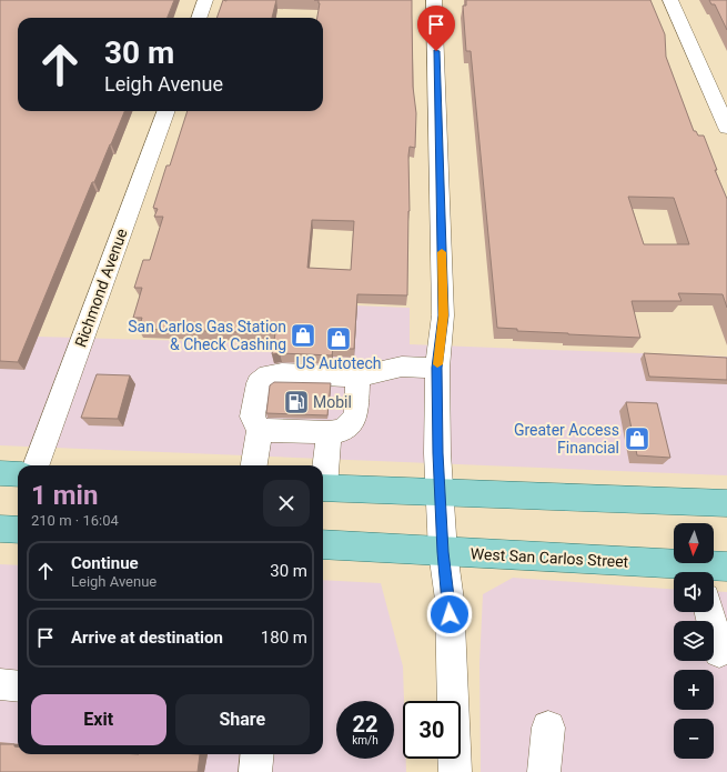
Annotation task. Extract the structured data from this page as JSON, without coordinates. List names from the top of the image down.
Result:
{
  "streets": {
    "main road": ["West San Carlos Street"],
    "street": ["Richmond Avenue"]
  },
  "places": {
    "shop": ["San Carlos Gas Station & Check Cashing", "US Autotech", "Greater Access Financial"],
    "fuel station": ["Mobil"]
  },
  "north": "bottom",
  "page": {
    "turn": ["30 m", "Leigh Avenue"],
    "heading": ["1 min", "210 m · 16:04"],
    "map_buttons": ["+", "−"],
    "list": [
      {
        "name": "Continue",
        "note": "Leigh Avenue",
        "value": "30 m"
      },
      {
        "name": "Arrive at destination",
        "value": "180 m"
      }
    ],
    "buttons": ["Exit", "Share"],
    "speed": "22 km/h",
    "limit": "30"
  }
}
